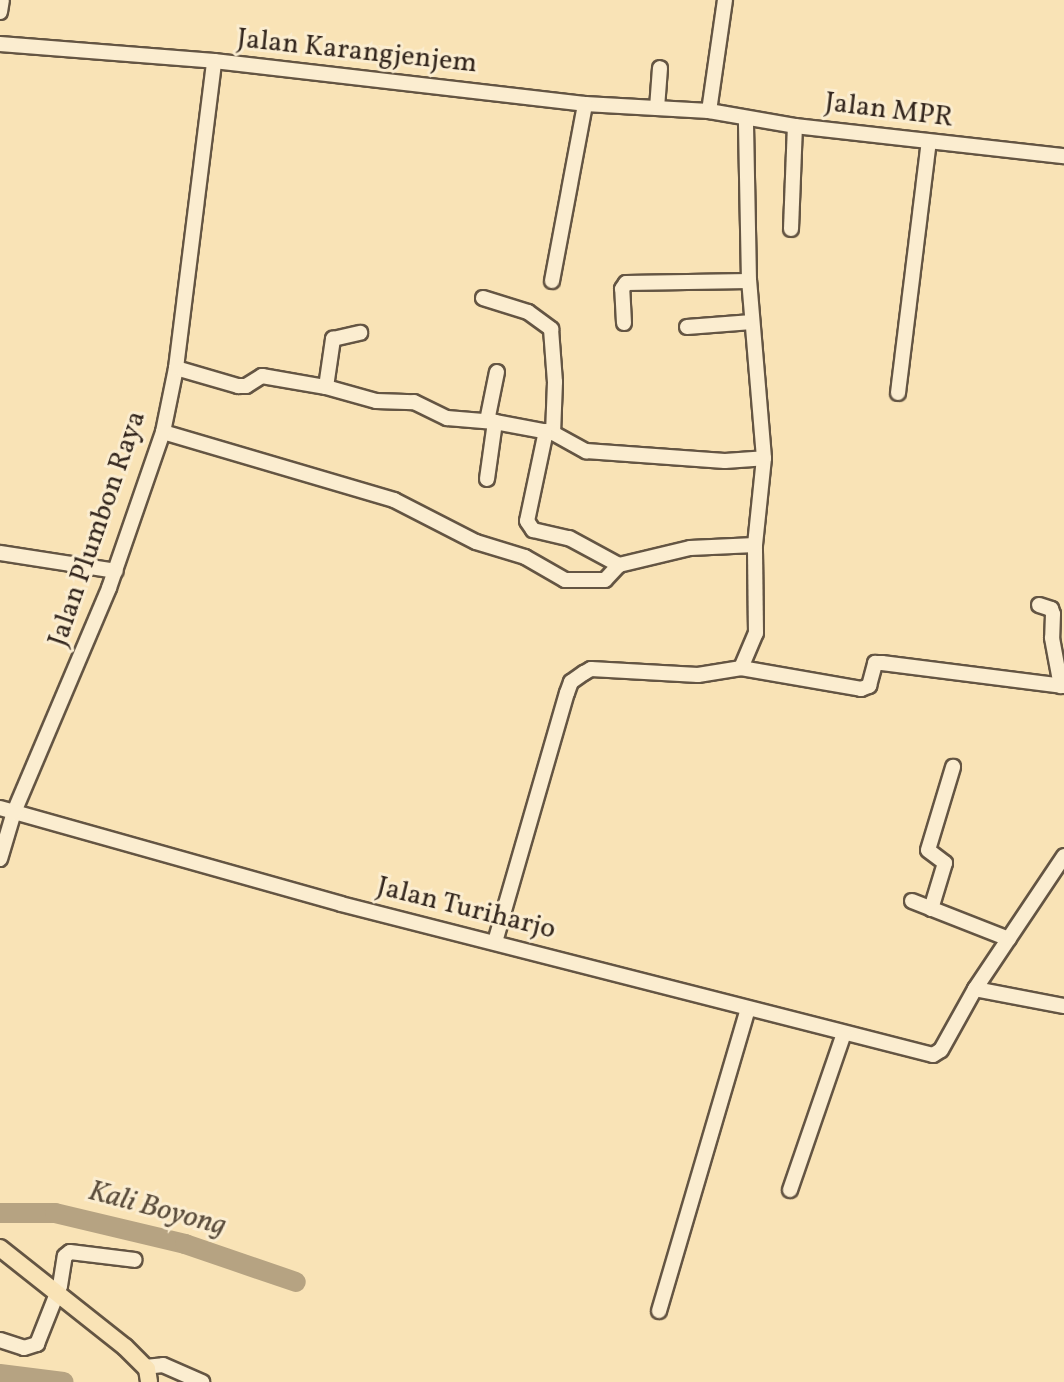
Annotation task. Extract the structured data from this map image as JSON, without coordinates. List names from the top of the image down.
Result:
{
  "streets": {
    "street": [
      "Jalan Karangjenjem",
      "Jalan MPR",
      "Jalan Plumbon Raya",
      "Jalan Turiharjo"
    ]
  },
  "crossings": [
    ["Jalan Karangjenjem", "Jalan MPR"],
    ["Jalan Karangjenjem", "Jalan Plumbon Raya"],
    ["Jalan Plumbon Raya", "Jalan Turiharjo"]
  ],
  "water": ["Kali Boyong"]
}
